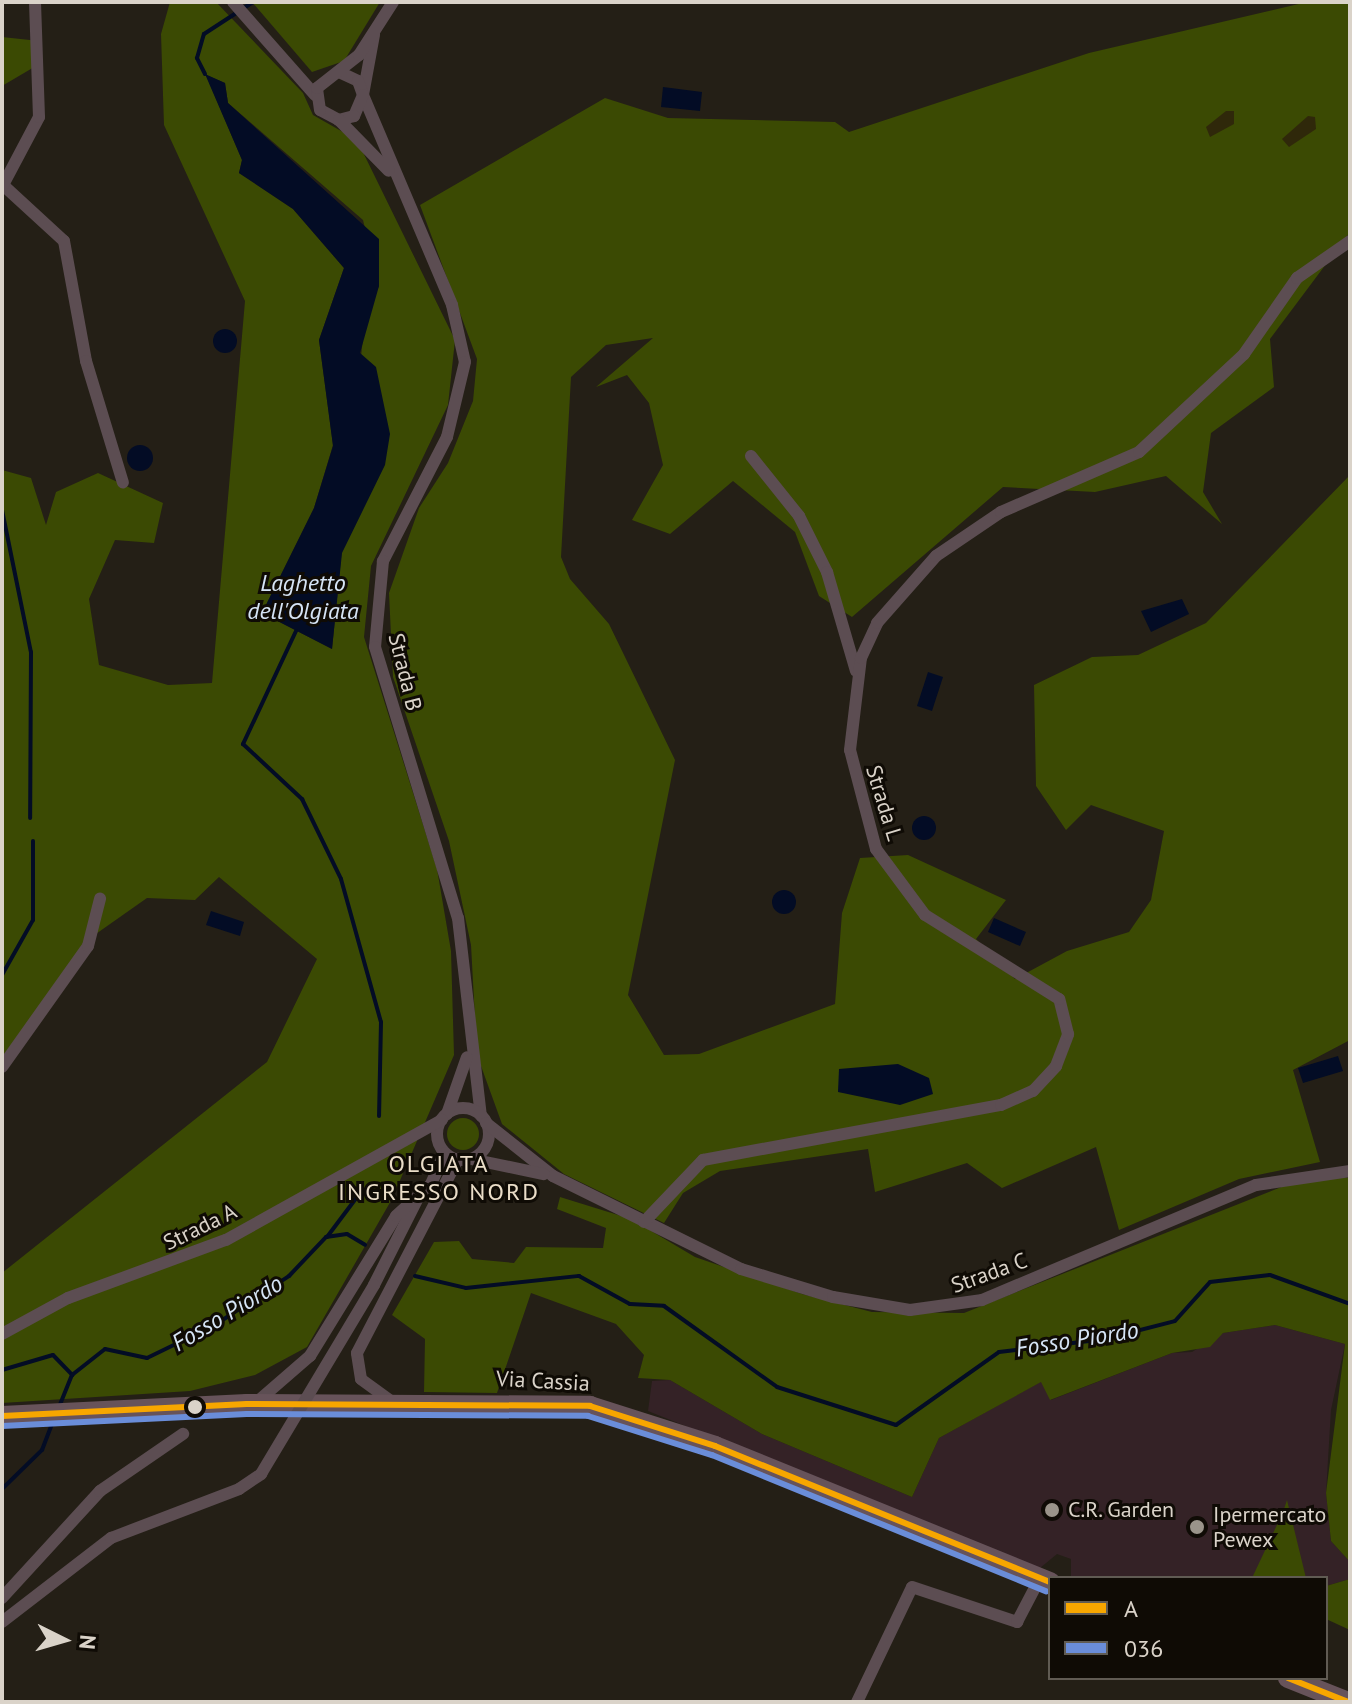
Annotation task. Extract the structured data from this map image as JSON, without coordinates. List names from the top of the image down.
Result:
{
  "streets": {
    "main road": ["Via Cassia"],
    "street": [
      "Strada B",
      "Strada L",
      "Strada A",
      "Strada C"
    ]
  },
  "crossings": [
    ["Strada B", "Strada A"],
    ["Strada B", "Strada C"],
    ["Strada L", "Strada C"],
    ["Strada A", "Strada C"]
  ],
  "districts": ["OLGIATA INGRESSO NORD"],
  "water": ["Laghetto dell'Olgiata", "Fosso Piordo"],
  "places": ["C.R. Garden", "Ipermercato Pewex"],
  "lines": ["transit line A", "transit line 036"],
  "legend": ["A", "036"],
  "north": "right"
}
